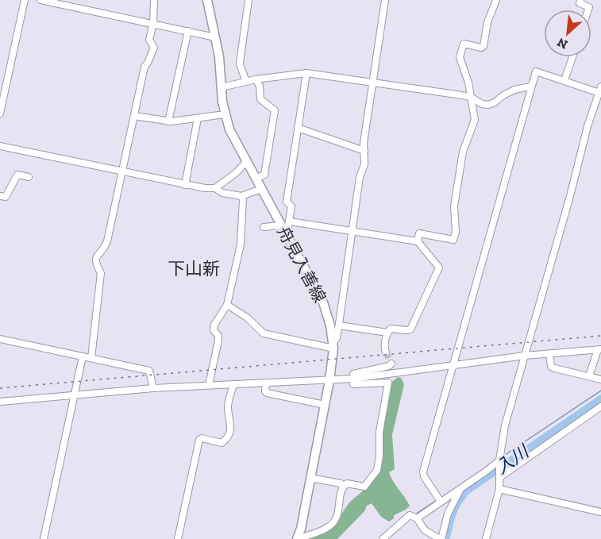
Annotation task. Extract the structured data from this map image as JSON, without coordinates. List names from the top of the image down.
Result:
{
  "streets": {
    "main road": ["舟見入善線"]
  },
  "districts": ["下山新"],
  "water": ["入川"],
  "north": "bottom left"
}
